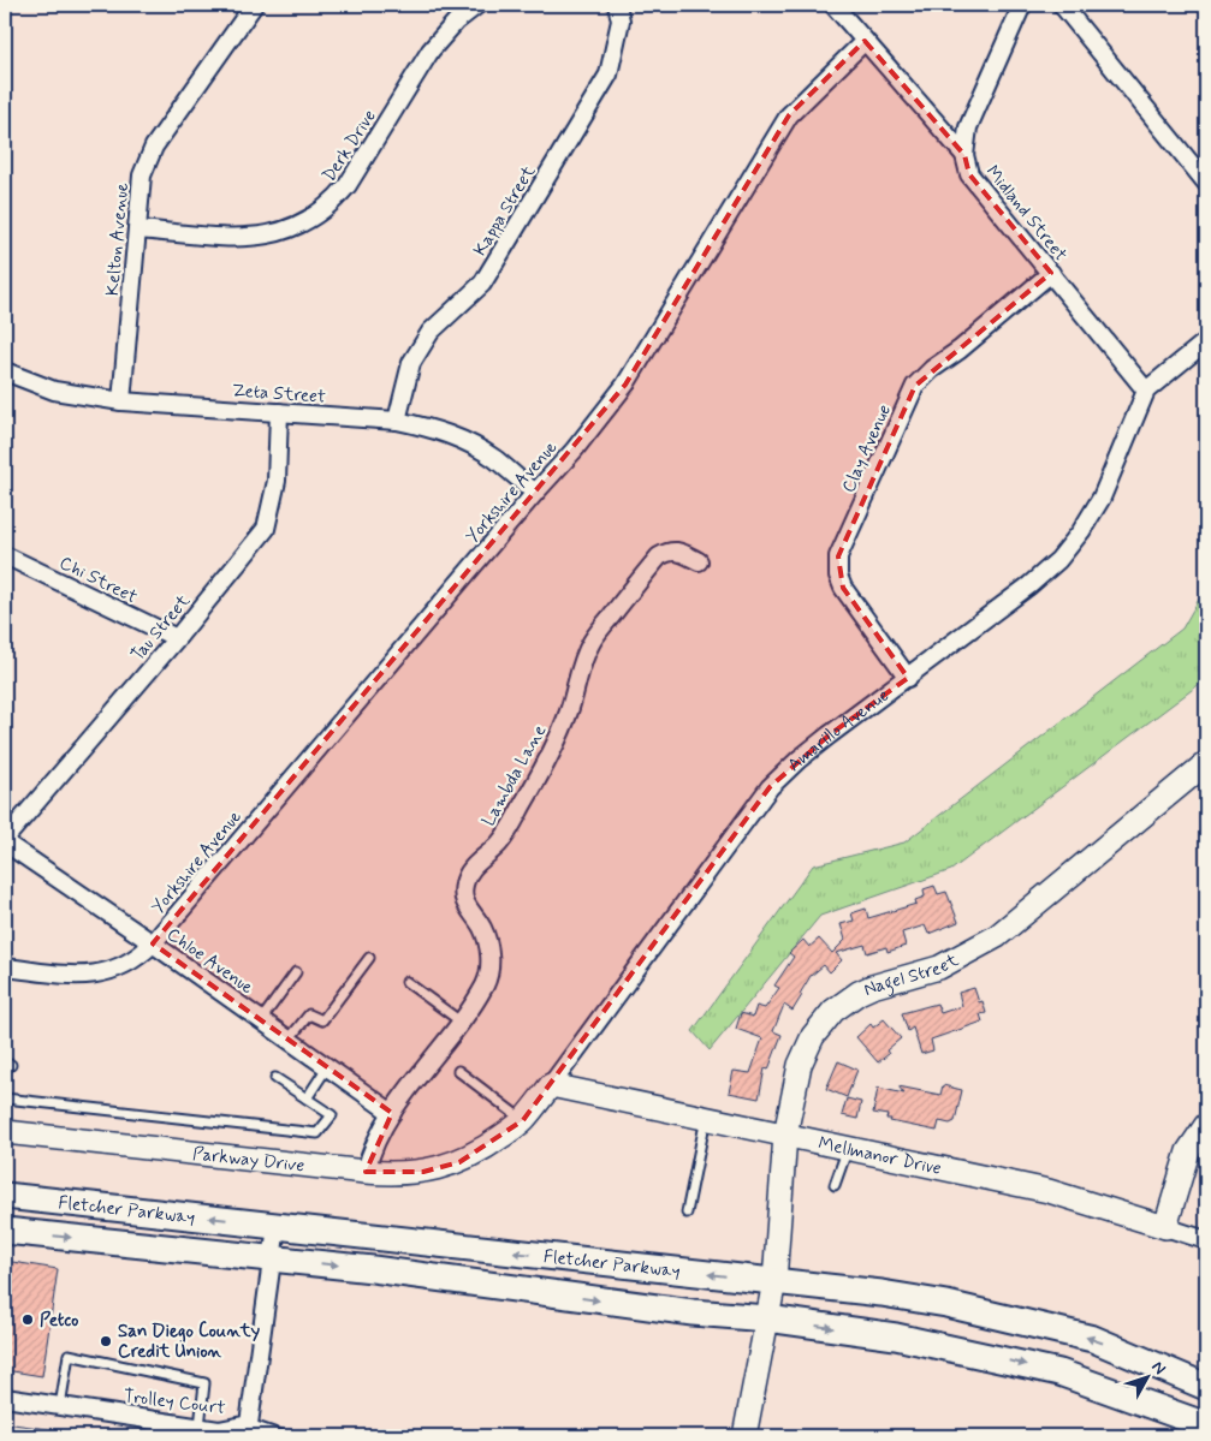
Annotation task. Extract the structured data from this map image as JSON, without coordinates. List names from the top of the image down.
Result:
{
  "streets": {
    "main road": ["Fletcher Parkway"],
    "street": [
      "Derk Drive",
      "Kappa Street",
      "Midland Street",
      "Kelton Avenue",
      "Zeta Street",
      "Clay Avenue",
      "Yorkshire Avenue",
      "Chi Street",
      "Tau Street",
      "Amarillo Avenue",
      "Lambda Lane",
      "Chloe Avenue",
      "Nagel Street",
      "Mellmanor Drive",
      "Parkway Drive",
      "Trolley Court"
    ]
  },
  "crossings": [
    ["Derk Drive", "Kelton Avenue"],
    ["Kappa Street", "Zeta Street"],
    ["Midland Street", "Clay Avenue"],
    ["Midland Street", "Yorkshire Avenue"],
    ["Midland Street", "Amarillo Avenue"],
    ["Kelton Avenue", "Zeta Street"],
    ["Zeta Street", "Yorkshire Avenue"],
    ["Zeta Street", "Tau Street"],
    ["Clay Avenue", "Amarillo Avenue"],
    ["Yorkshire Avenue", "Chloe Avenue"],
    ["Chi Street", "Tau Street"],
    ["Tau Street", "Chloe Avenue"],
    ["Amarillo Avenue", "Mellmanor Drive"],
    ["Amarillo Avenue", "Parkway Drive"],
    ["Lambda Lane", "Chloe Avenue"],
    ["Lambda Lane", "Parkway Drive"],
    ["Nagel Street", "Mellmanor Drive"],
    ["Nagel Street", "Fletcher Parkway"],
    ["Fletcher Parkway", "Trolley Court"]
  ],
  "places": ["Petco", "San Diego County Credit Union"],
  "north": "top right"
}
